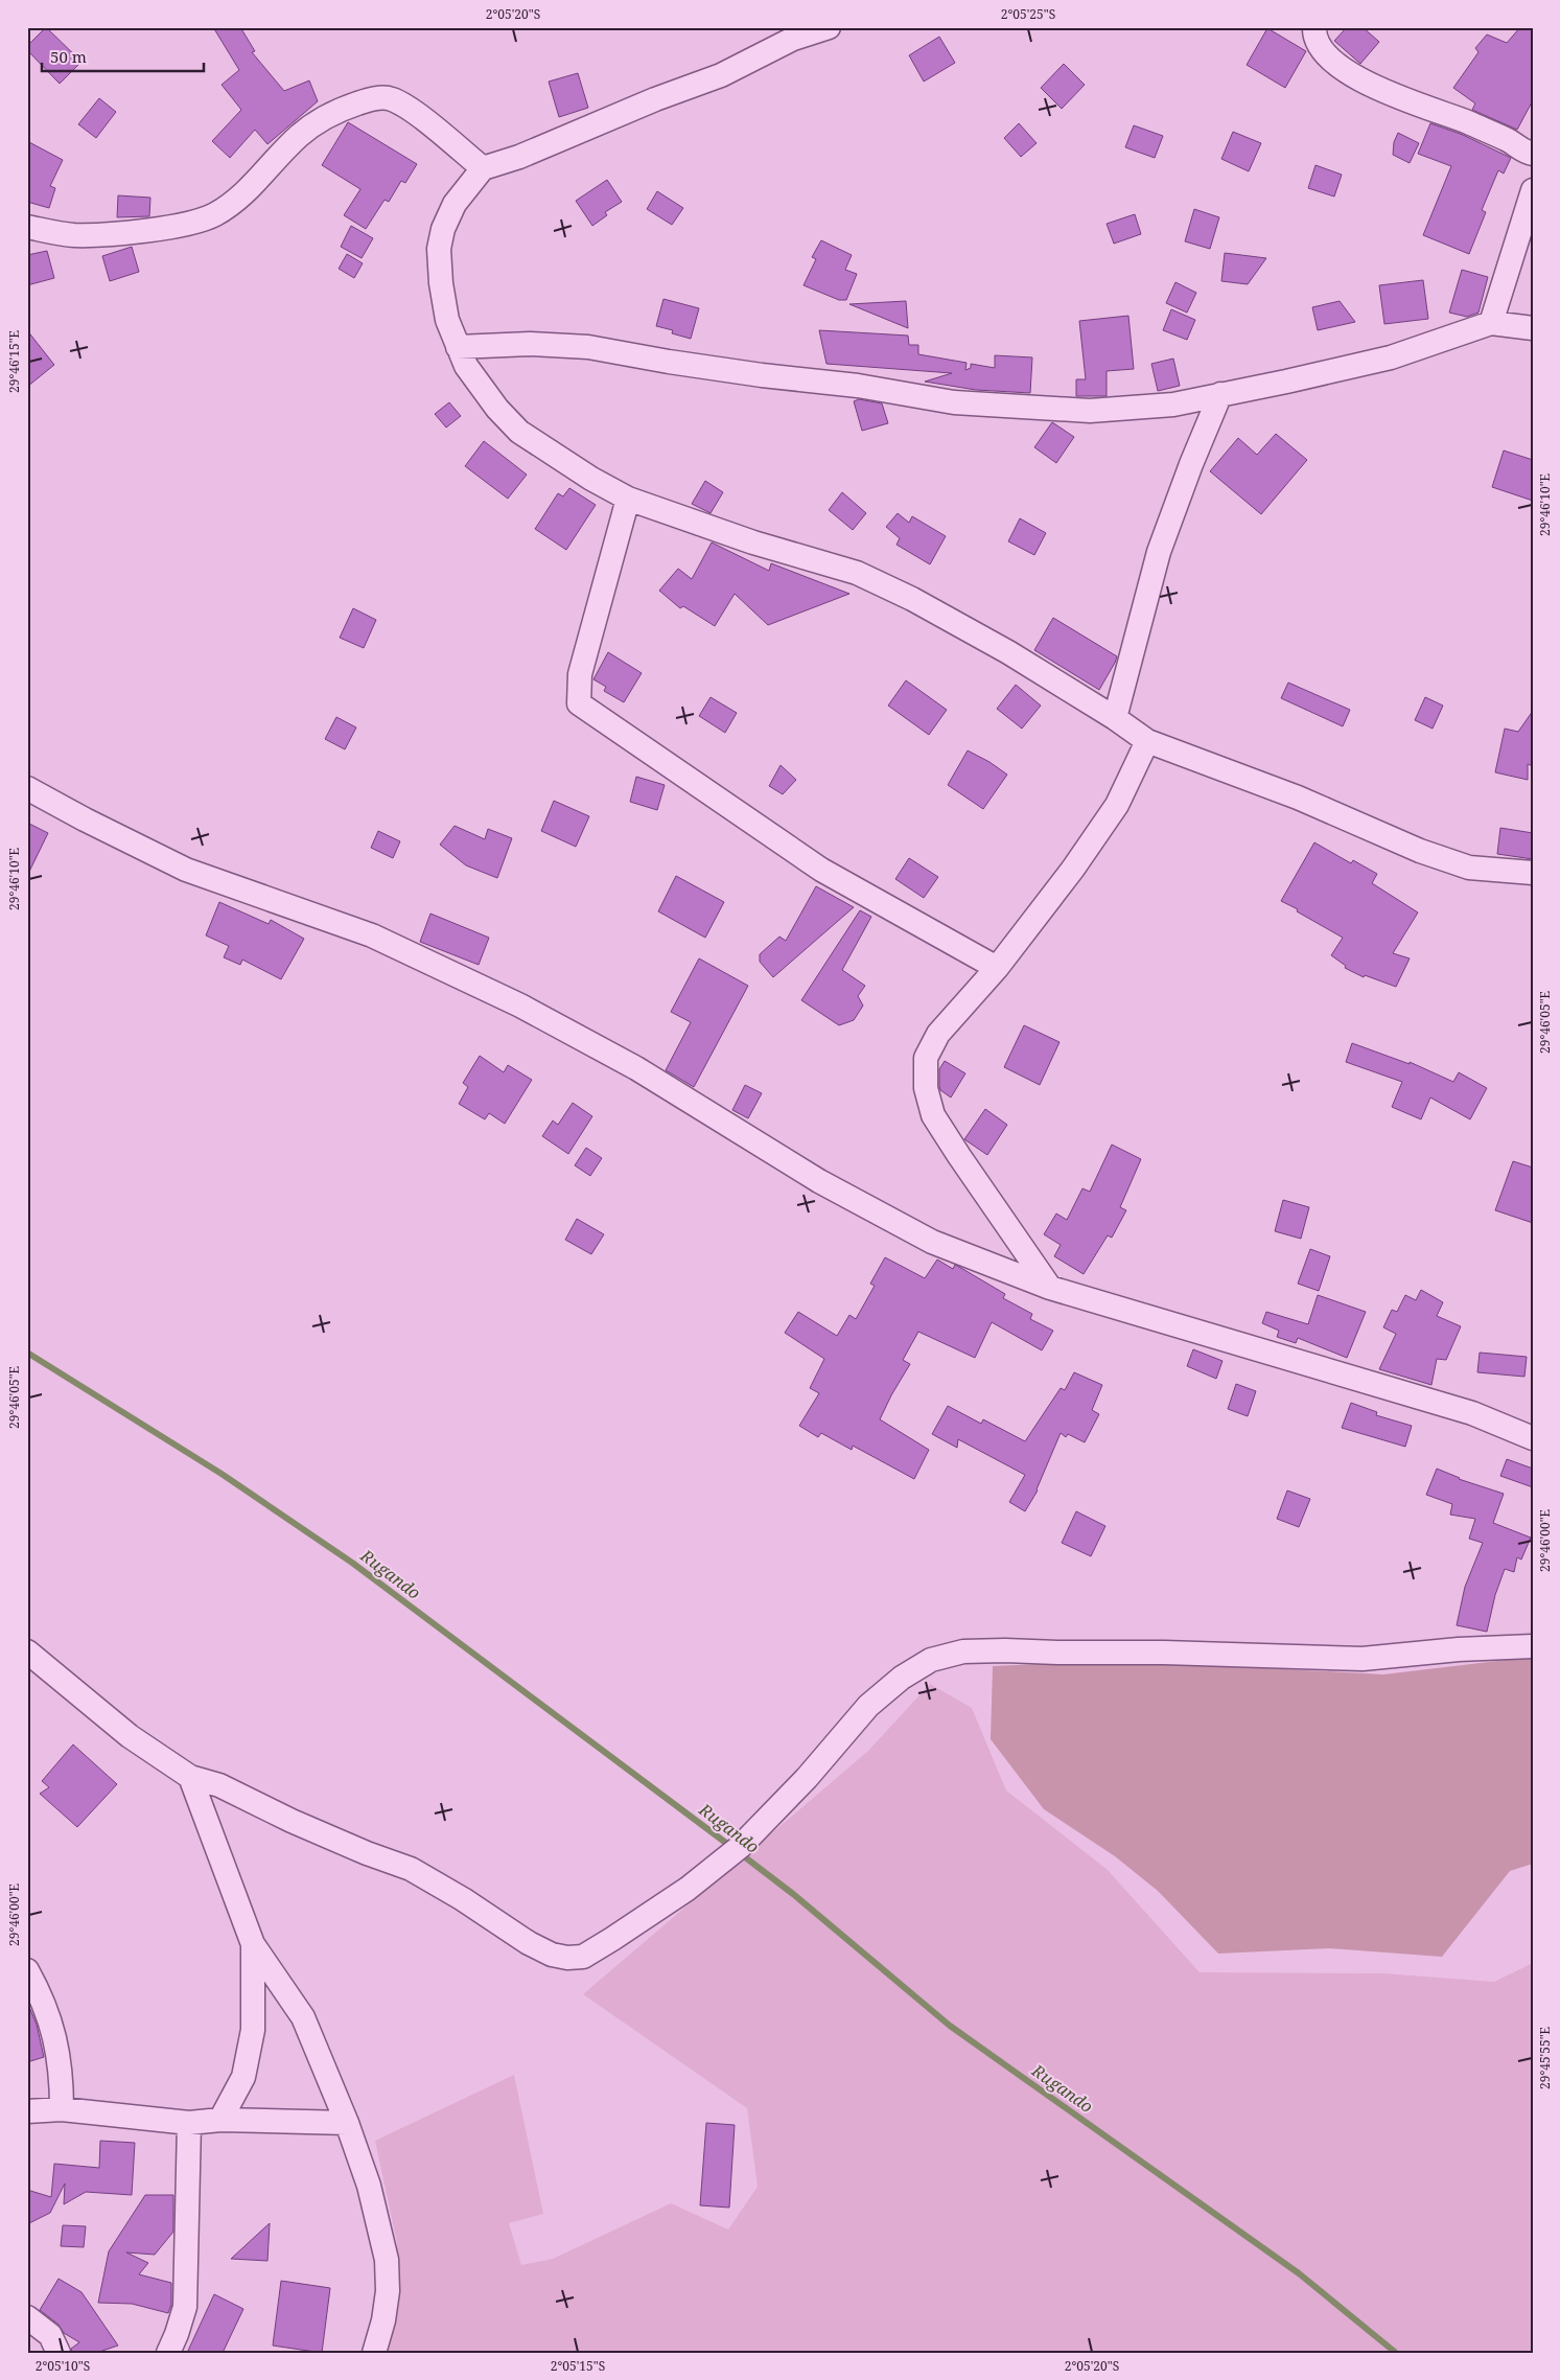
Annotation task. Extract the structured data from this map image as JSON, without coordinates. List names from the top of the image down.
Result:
{
  "water": ["Rugando"],
  "scale_bar": "50 m",
  "coordinates": [
    "2°05'20\"S",
    "2°05'25\"S",
    "29°46'15\"E",
    "29°46'10\"E",
    "29°46'05\"E",
    "29°46'00\"E",
    "29°45'55\"E",
    "2°05'10\"S",
    "2°05'15\"S"
  ]
}
